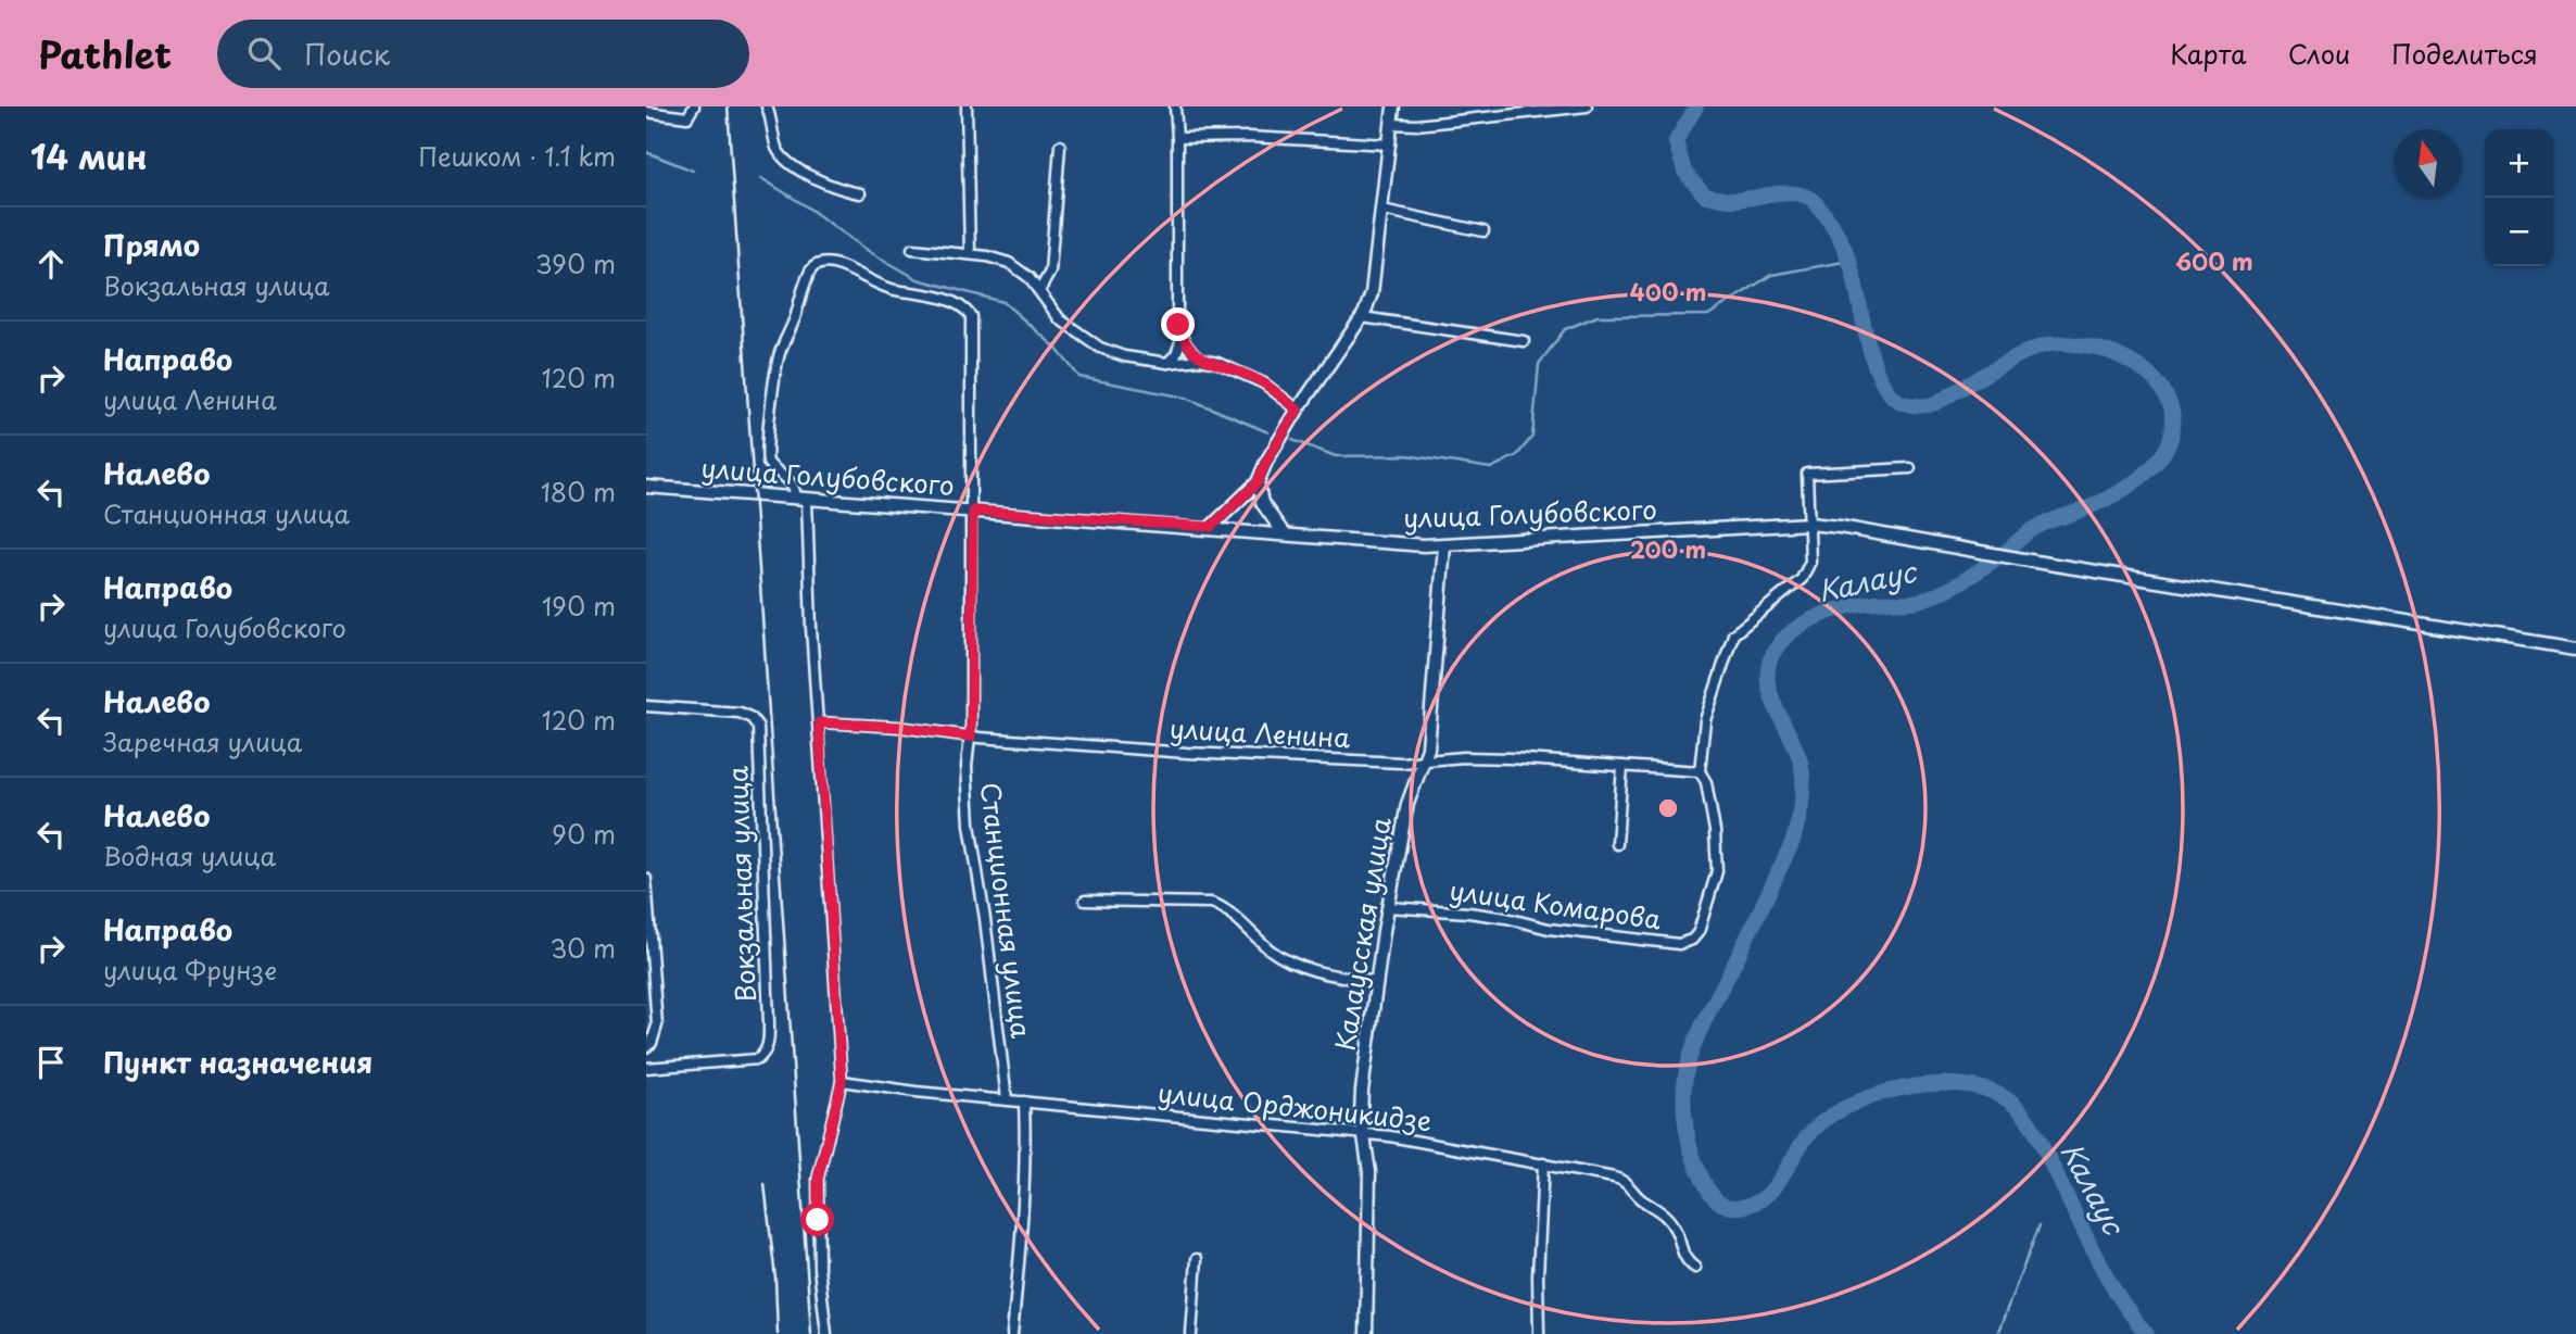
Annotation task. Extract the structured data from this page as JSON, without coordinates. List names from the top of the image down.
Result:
{
  "streets": {
    "street": [
      "улица Голубовского",
      "улица Ленина",
      "Вокзальная улица",
      "улица Комарова",
      "Станционная улица",
      "Калаусская улица",
      "улица Орджоникидзе"
    ]
  },
  "crossings": [
    ["улица Голубовского", "улица Комарова"],
    ["улица Голубовского", "Станционная улица"],
    ["улица Голубовского", "Калаусская улица"],
    ["улица Ленина", "улица Комарова"],
    ["улица Ленина", "Станционная улица"],
    ["улица Ленина", "Калаусская улица"],
    ["улица Комарова", "Калаусская улица"],
    ["Станционная улица", "улица Орджоникидзе"],
    ["Калаусская улица", "улица Орджоникидзе"]
  ],
  "water": ["Калаус"],
  "north": "top",
  "page": {
    "header": "Pathlet",
    "search": "Поиск",
    "nav": ["Карта", "Слои", "Поделиться"],
    "heading": ["14 мин", "Пешком · 1.1 km"],
    "map_buttons": ["+", "−"],
    "list": [
      ["Прямо", "Вокзальная улица", "390 m"],
      ["Направо", "улица Ленина", "120 m"],
      ["Налево", "Станционная улица", "180 m"],
      ["Направо", "улица Голубовского", "190 m"],
      ["Налево", "Заречная улица", "120 m"],
      ["Налево", "Водная улица", "90 m"],
      ["Направо", "улица Фрунзе", "30 m"],
      "Пункт назначения"
    ]
  },
  "rings": ["600 m", "400 m", "200 m"]
}
